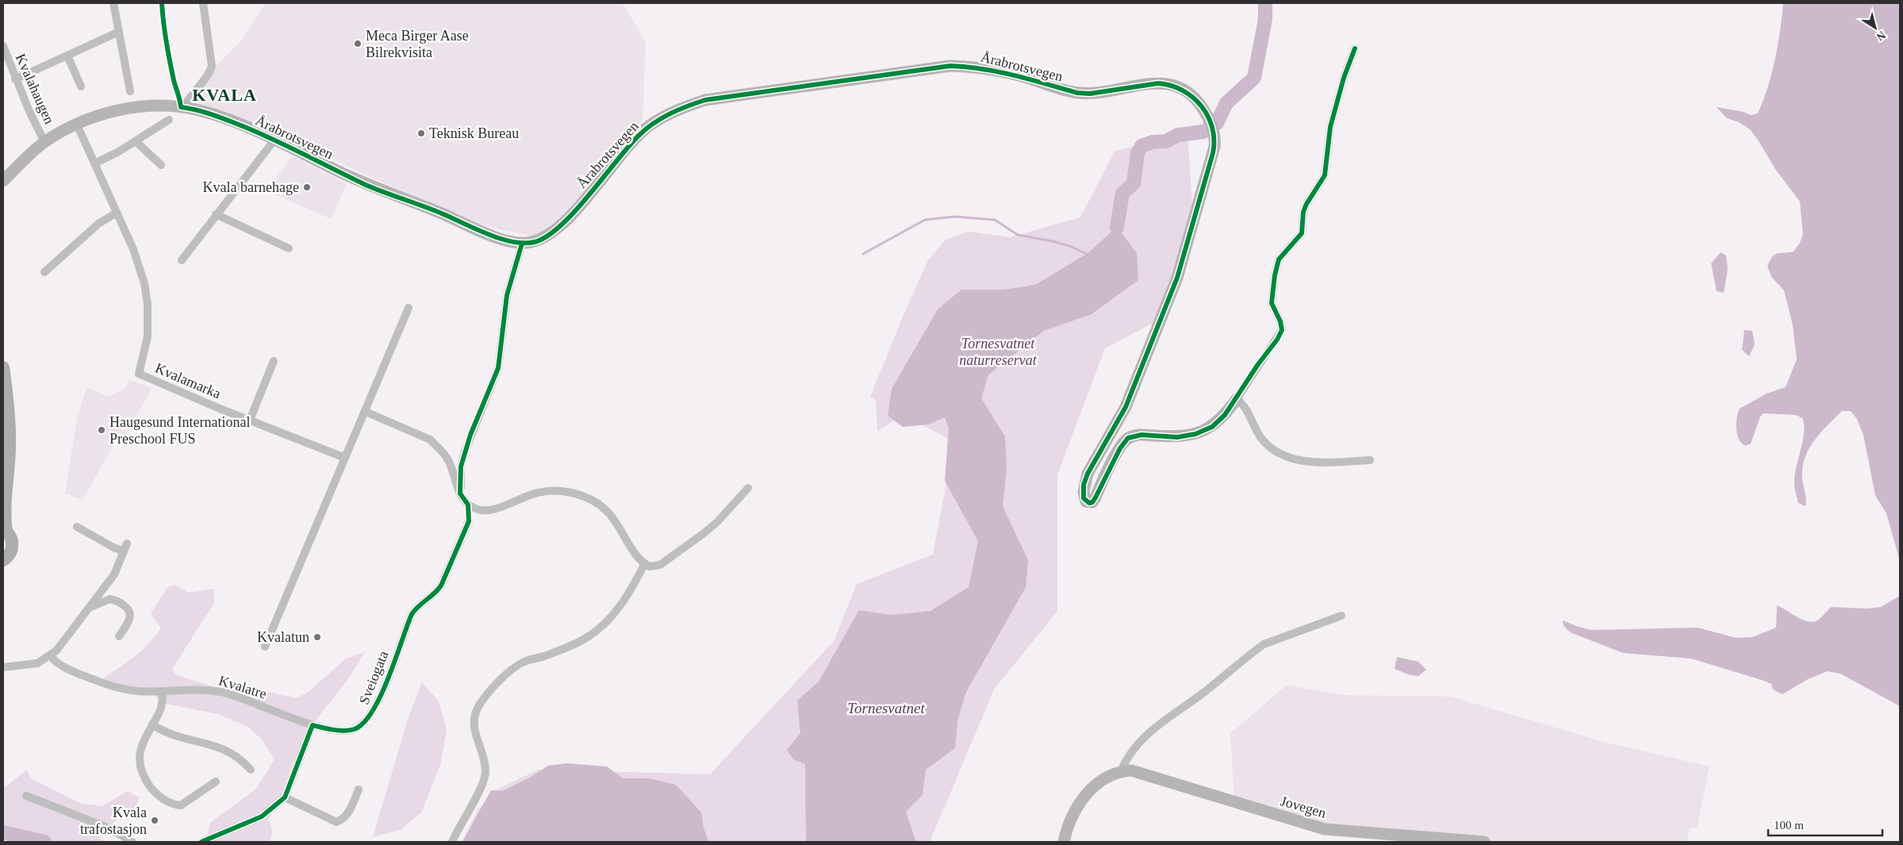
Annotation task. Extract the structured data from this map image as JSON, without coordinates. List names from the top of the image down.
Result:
{
  "streets": {
    "street": [
      "Årabrotsvegen",
      "Kvalahaugen",
      "Kvalamarka",
      "Sveiogata",
      "Kvalatre",
      "Jovegen"
    ]
  },
  "crossings": [
    ["Årabrotsvegen", "Kvalahaugen"],
    ["Årabrotsvegen", "Kvalamarka"],
    ["Sveiogata", "Kvalatre"]
  ],
  "districts": ["KVALA"],
  "water": ["Tornesvatnet"],
  "parks": ["Tornesvatnet naturreservat"],
  "places": [
    "Meca Birger Aase Bilrekvisita",
    "Teknisk Bureau",
    "Kvala barnehage",
    "Haugesund International Preschool FUS",
    "Kvalatun",
    "Kvala trafostasjon"
  ],
  "scale_bar": "100 m",
  "north": "bottom right"
}
